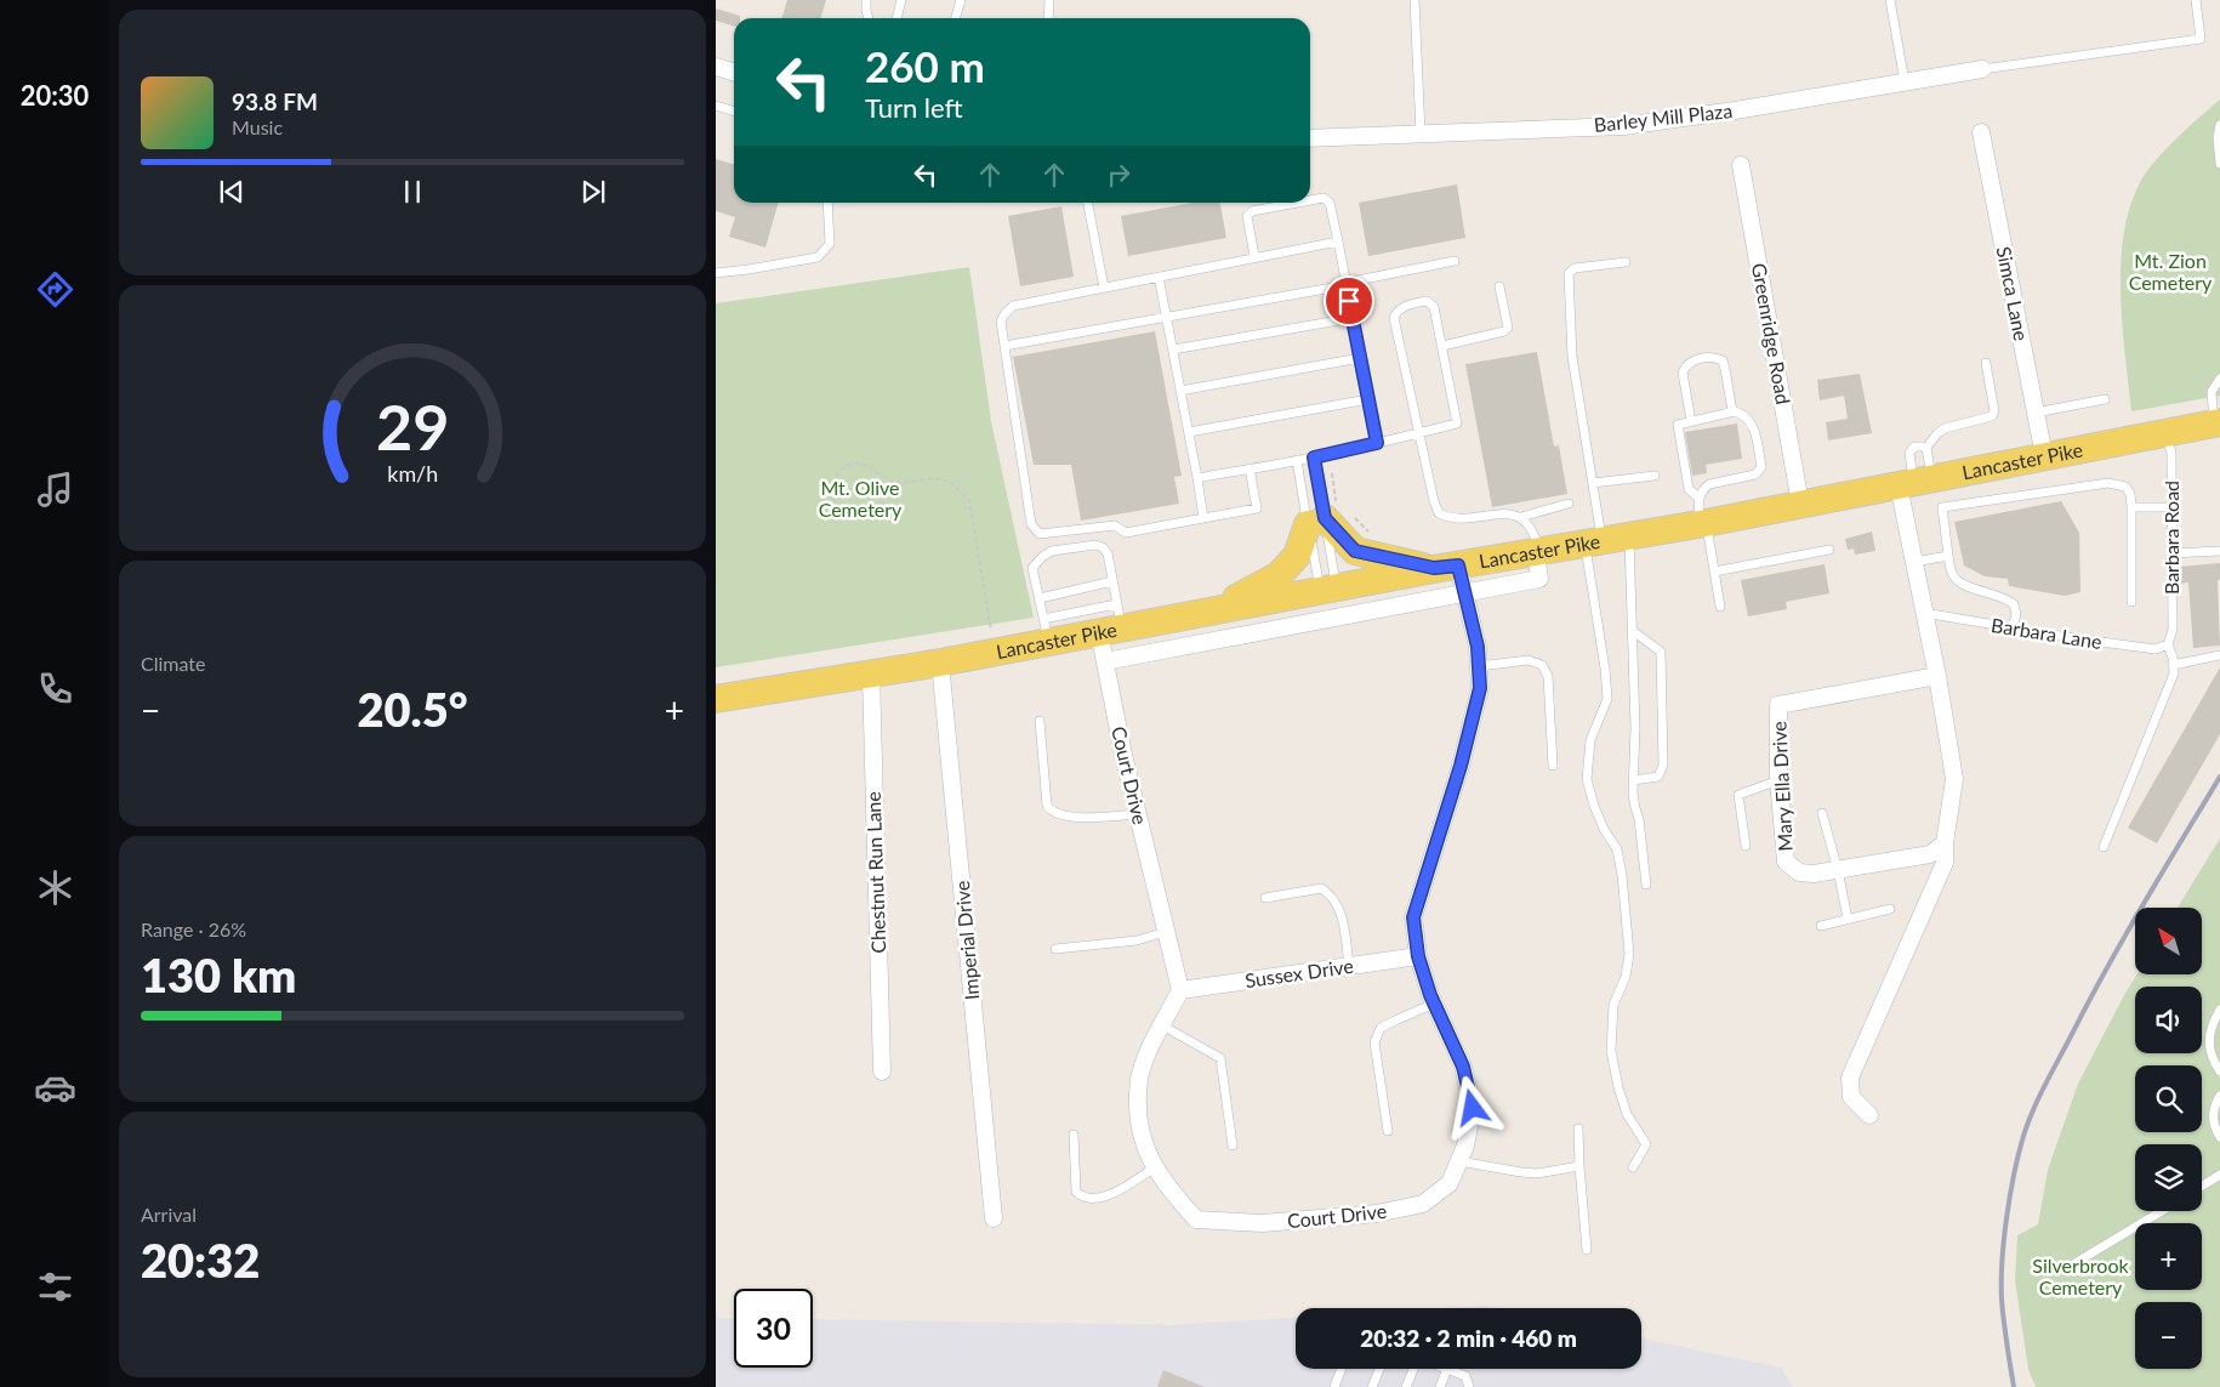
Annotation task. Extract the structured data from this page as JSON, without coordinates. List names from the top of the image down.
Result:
{
  "streets": {
    "main road": ["Lancaster Pike"],
    "street": [
      "Barley Mill Plaza",
      "Simca Lane",
      "Greenridge Road",
      "Court Drive",
      "Mary Ella Drive",
      "Chestnut Run Lane",
      "Imperial Drive",
      "Sussex Drive"
    ],
    "lane": ["Barbara Road", "Barbara Lane"]
  },
  "crossings": [
    ["Simca Lane", "Lancaster Pike"],
    ["Greenridge Road", "Lancaster Pike"],
    ["Lancaster Pike", "Barbara Road"],
    ["Lancaster Pike", "Court Drive"],
    ["Lancaster Pike", "Chestnut Run Lane"],
    ["Lancaster Pike", "Imperial Drive"],
    ["Barbara Road", "Barbara Lane"],
    ["Court Drive", "Sussex Drive"]
  ],
  "parks": ["Mt. Zion Cemetery", "Mt. Olive Cemetery", "Silverbrook Cemetery"],
  "north": "top left",
  "page": {
    "tabs": "20:30",
    "turn": ["260 m", "Turn left"],
    "song": ["93.8 FM", "Music"],
    "tile": [
      "Climate",
      ["Range · 26%", "130 km"],
      ["Arrival", "20:32"]
    ],
    "heat": ["−", "20.5°", "+"],
    "map_buttons": ["+", "−"],
    "limit": "30",
    "trip": "20:32 · 2 min · 460 m",
    "gauge": ["29", "km/h"]
  }
}
